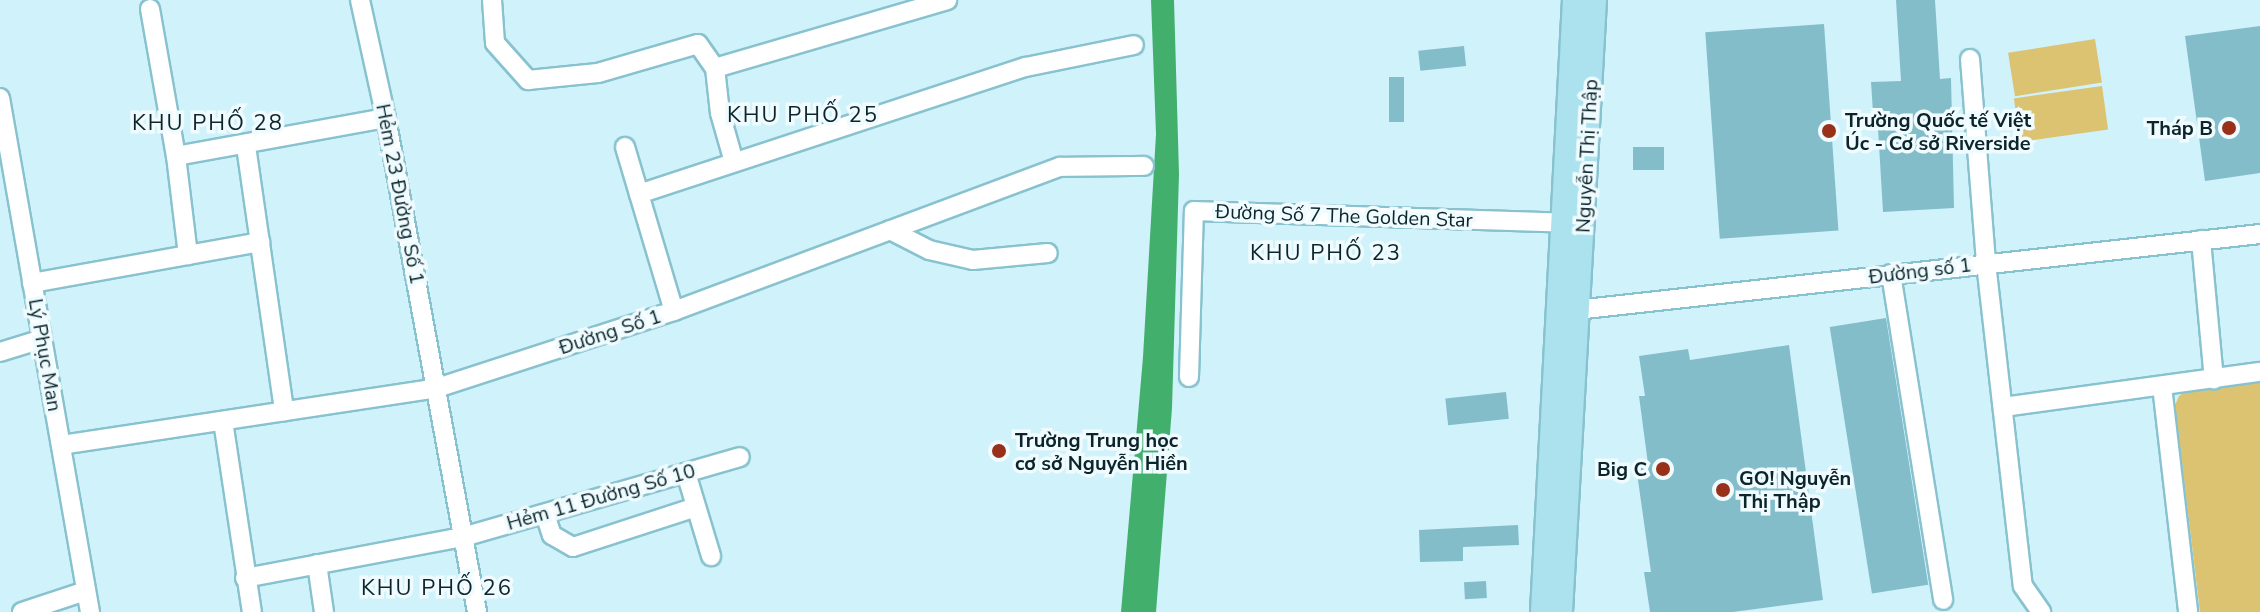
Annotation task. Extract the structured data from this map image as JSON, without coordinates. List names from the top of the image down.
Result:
{
  "streets": {
    "main road": ["Nguyễn Thị Thập"],
    "street": [
      "Hẻm 23 Đường Số 1",
      "Đường Số 7 The Golden Star",
      "Đường số 1",
      "Đường Số 1",
      "Lý Phục Man",
      "Hẻm 11 Đường Số 10"
    ]
  },
  "crossings": [
    ["Nguyễn Thị Thập", "Đường Số 7 The Golden Star"],
    ["Nguyễn Thị Thập", "Đường số 1"],
    ["Hẻm 23 Đường Số 1", "Đường Số 1"],
    ["Hẻm 23 Đường Số 1", "Hẻm 11 Đường Số 10"],
    ["Đường Số 1", "Lý Phục Man"]
  ],
  "districts": [
    "KHU PHỐ 25",
    "KHU PHỐ 28",
    "KHU PHỐ 23",
    "KHU PHỐ 26"
  ],
  "places": [
    "Tháp B",
    "Trường Quốc tế Việt Úc - Cơ sở Riverside",
    "Trường Trung học cơ sở Nguyễn Hiền",
    "Big C",
    "GO! Nguyễn Thị Thập"
  ]
}
